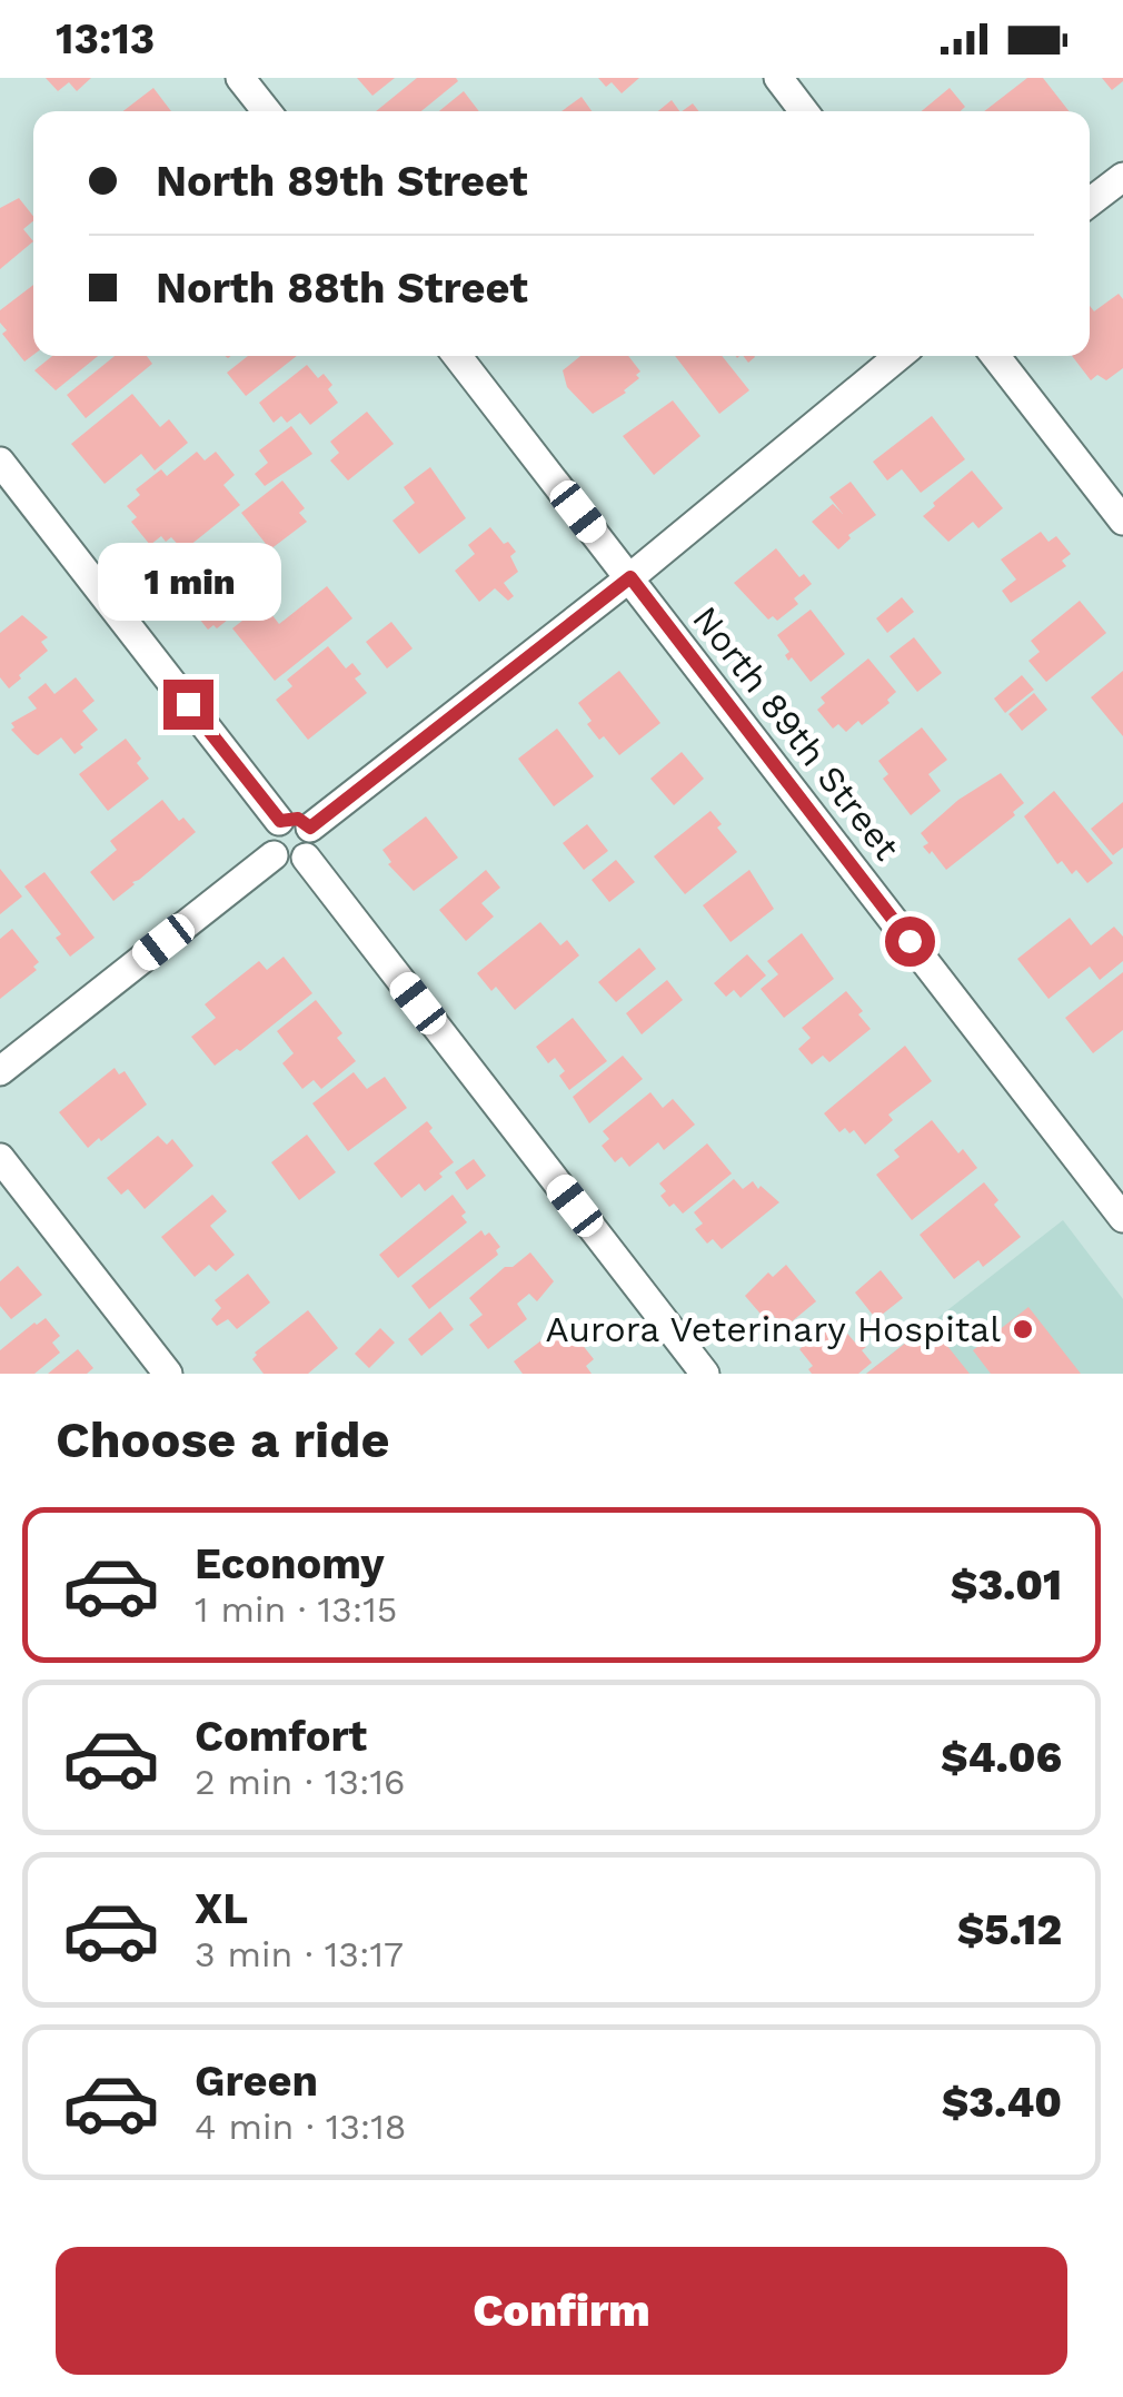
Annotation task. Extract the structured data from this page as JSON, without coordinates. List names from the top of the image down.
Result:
{
  "streets": {
    "street": ["North 89th Street"]
  },
  "places": ["Aurora Veterinary Hospital"],
  "page": {
    "status": "13:13",
    "banner": ["North 89th Street", "North 88th Street"],
    "bubble": "1 min",
    "heading": "Choose a ride",
    "list": [
      {
        "name": "Economy",
        "note": "1 min · 13:15",
        "value": "$3.01"
      },
      {
        "name": "Comfort",
        "note": "2 min · 13:16",
        "value": "$4.06"
      },
      {
        "name": "XL",
        "note": "3 min · 13:17",
        "value": "$5.12"
      },
      {
        "name": "Green",
        "note": "4 min · 13:18",
        "value": "$3.40"
      }
    ],
    "buttons": "Confirm"
  }
}
